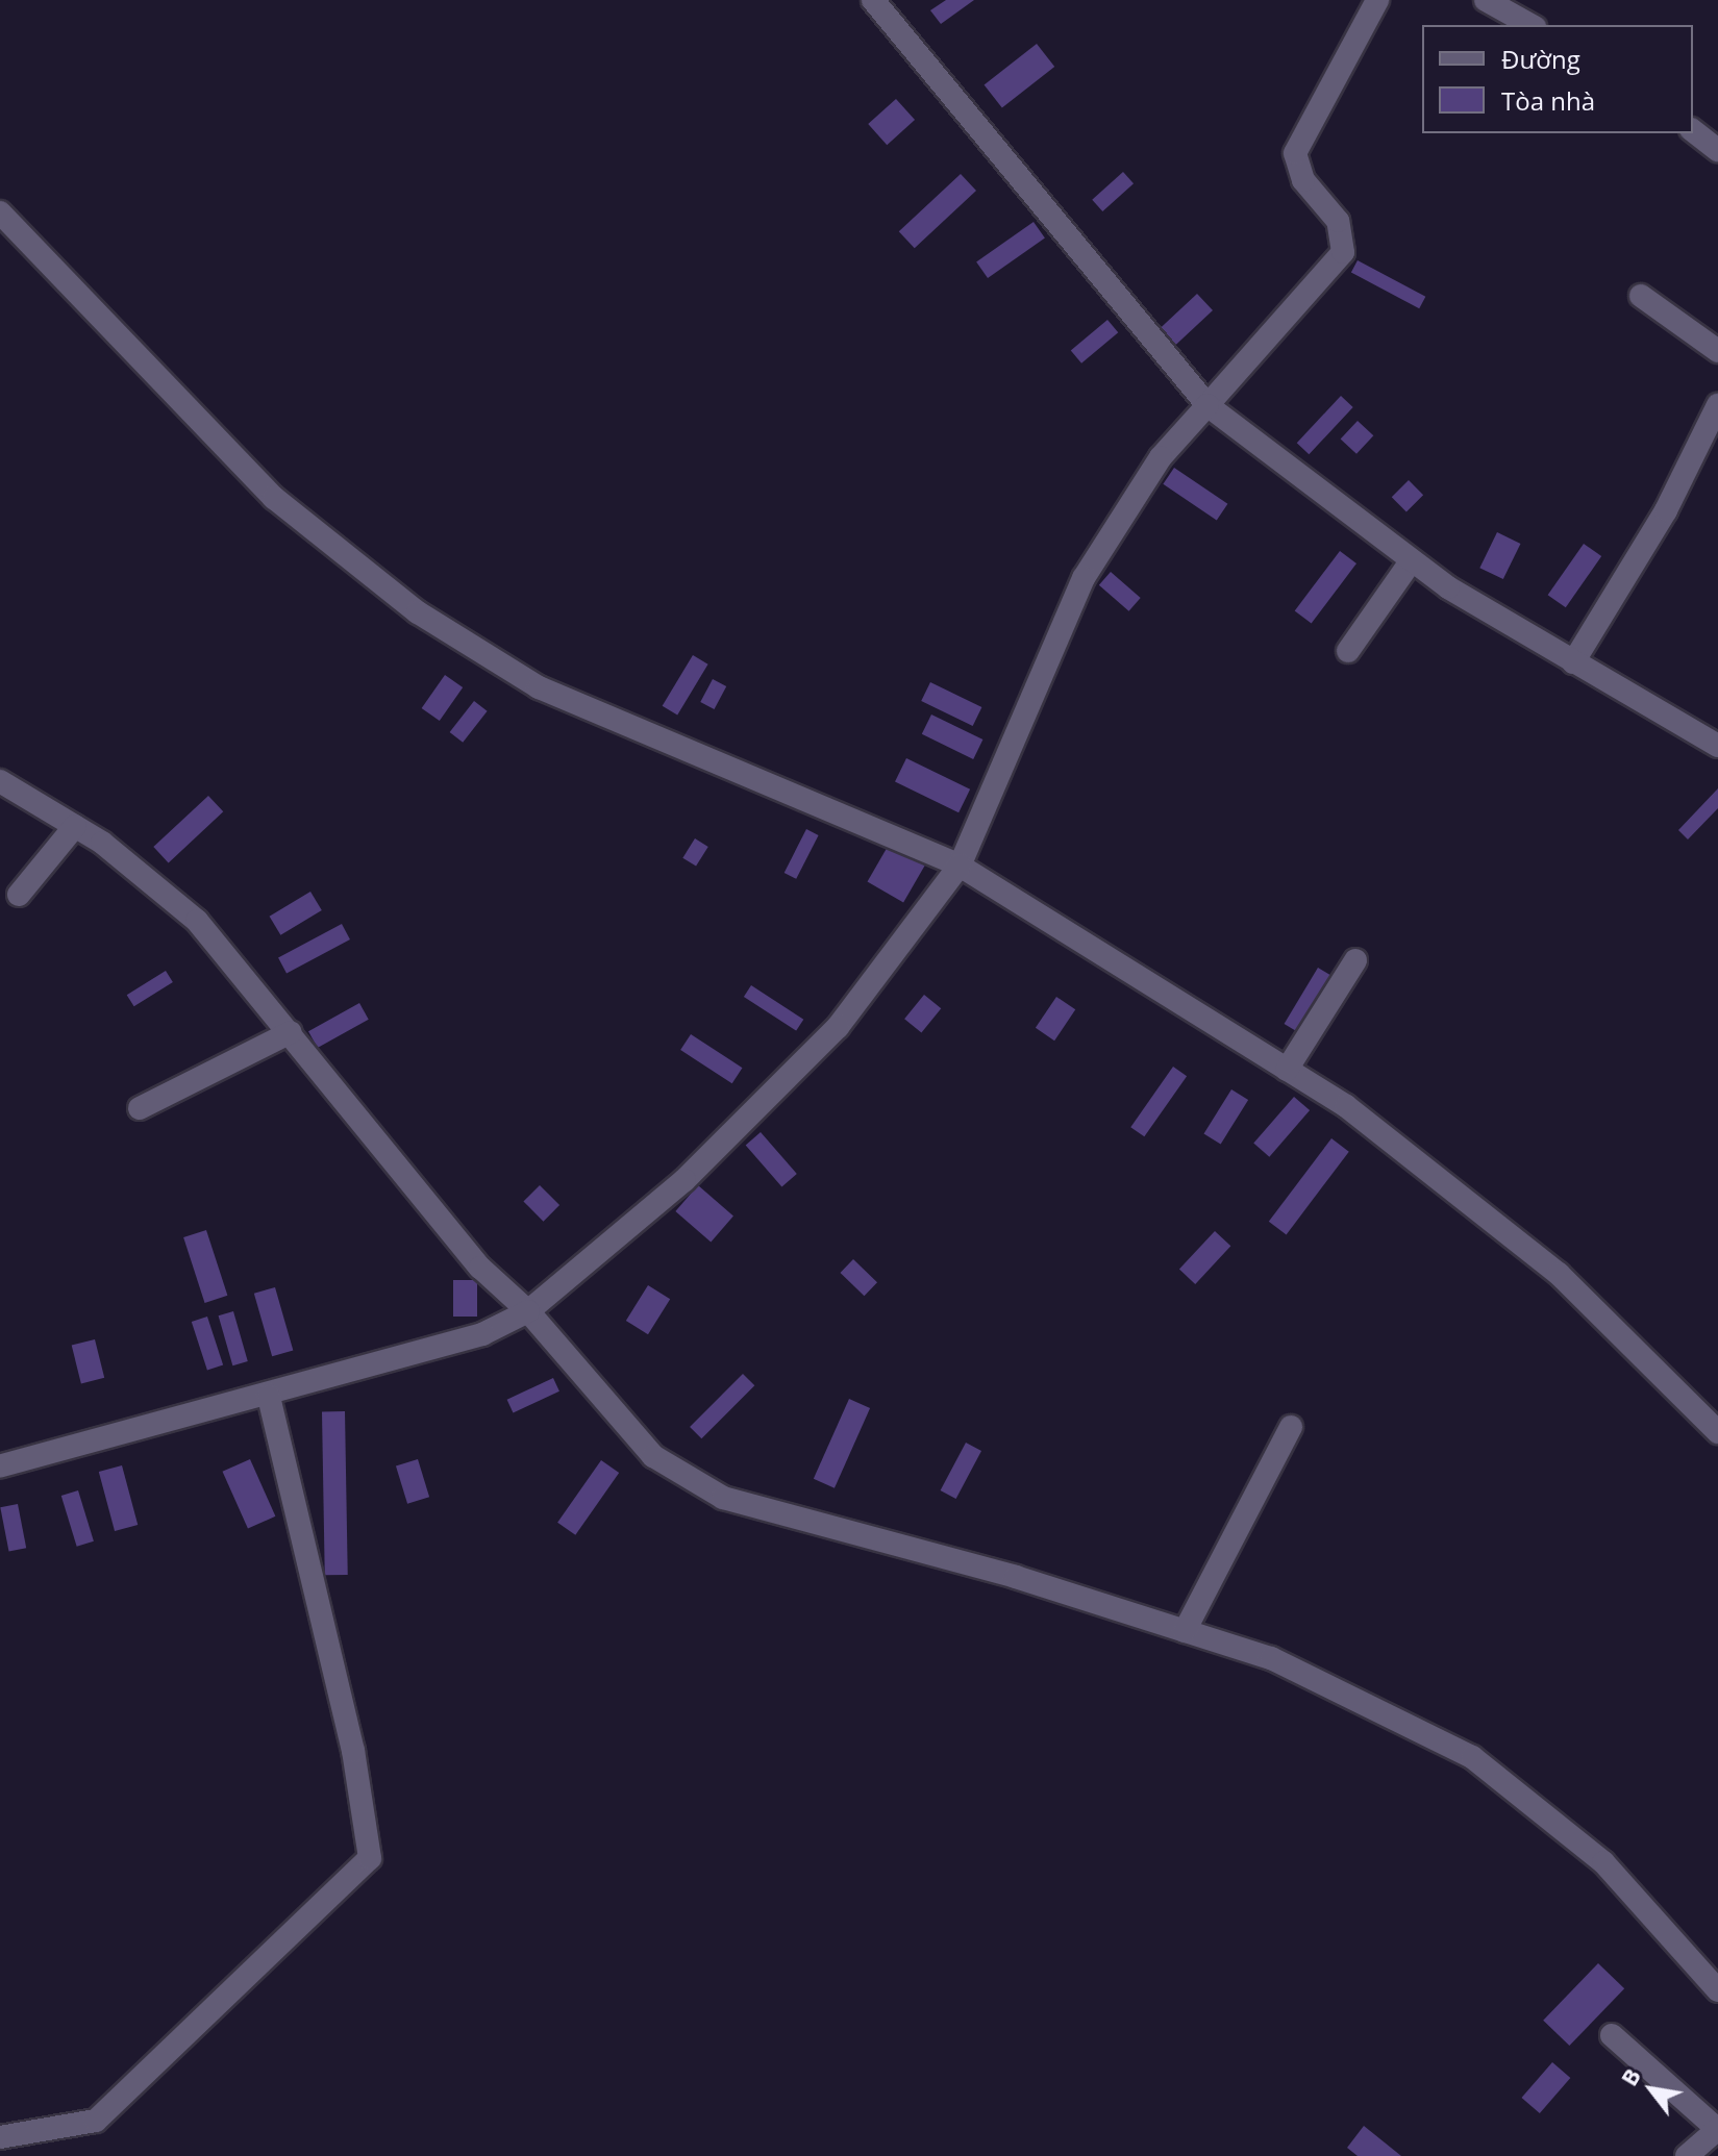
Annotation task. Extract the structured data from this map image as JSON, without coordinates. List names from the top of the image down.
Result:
{
  "legend": ["Đường", "Tòa nhà"],
  "north": "top left"
}
